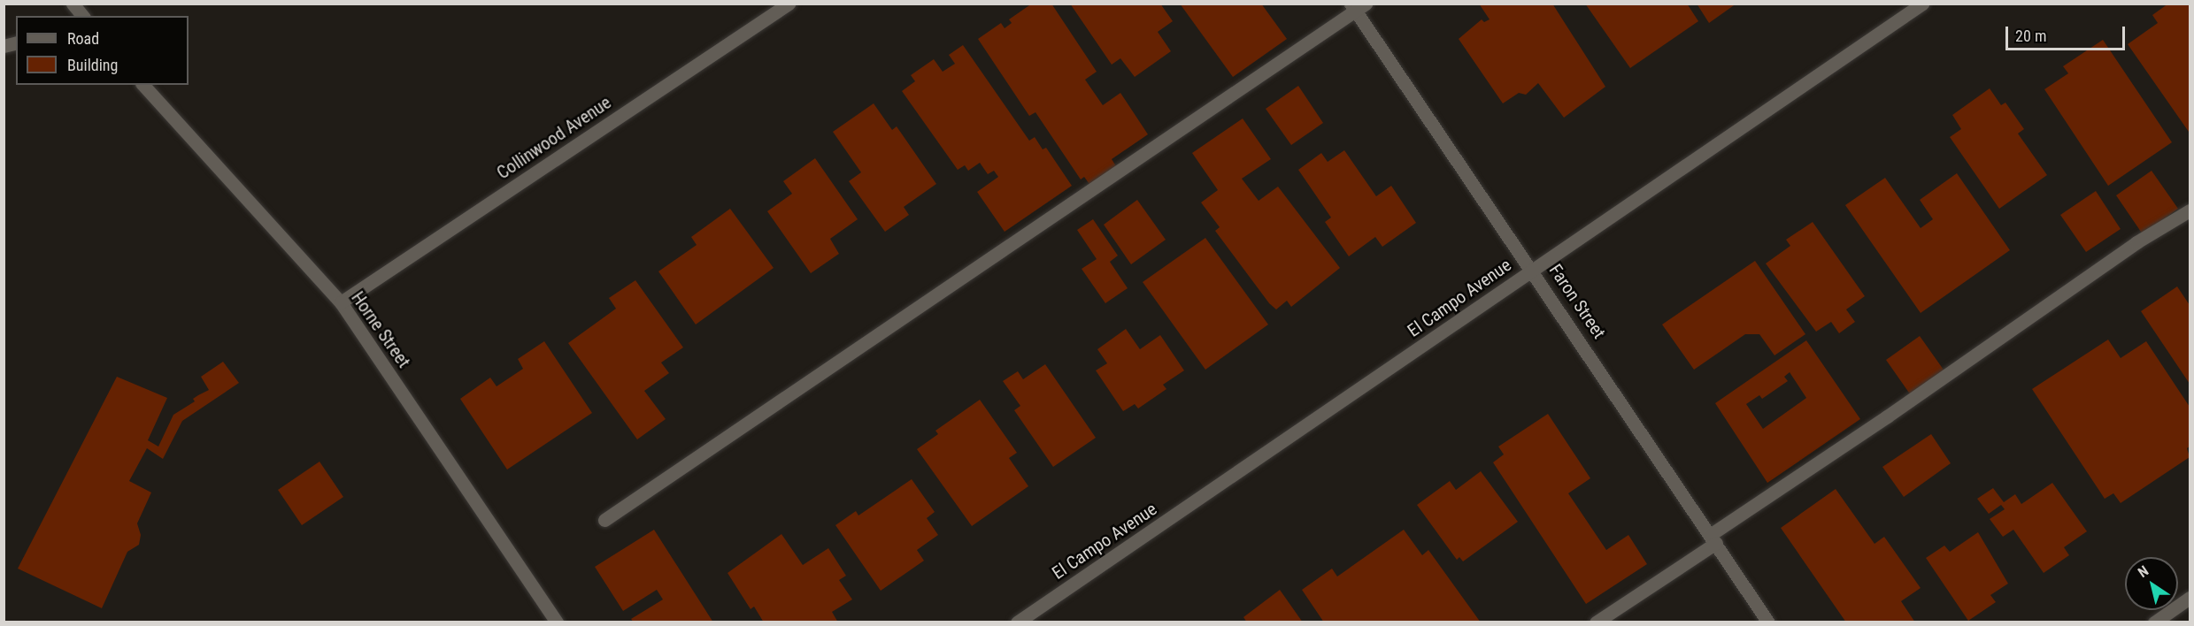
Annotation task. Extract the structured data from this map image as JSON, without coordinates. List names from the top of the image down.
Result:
{
  "streets": {
    "street": [
      "Collinwood Avenue",
      "El Campo Avenue",
      "Faron Street",
      "Horne Street"
    ]
  },
  "crossings": [
    ["Collinwood Avenue", "Horne Street"],
    ["El Campo Avenue", "Faron Street"]
  ],
  "legend": ["Road", "Building"],
  "scale_bar": "20 m",
  "north": "top left"
}
